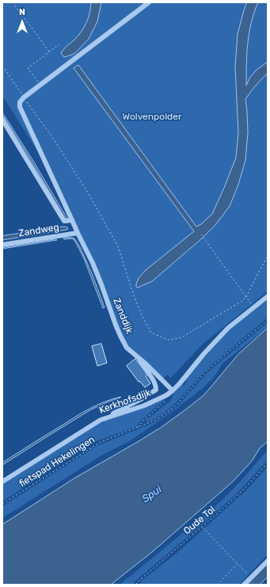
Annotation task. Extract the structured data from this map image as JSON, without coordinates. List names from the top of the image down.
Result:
{
  "streets": {
    "street": ["Zandweg", "Zanddijk", "Kerkhofsdijk"],
    "path": ["fietspad Hekelingen", "Oude Tol"]
  },
  "crossings": [
    ["Zandweg", "Zanddijk"],
    ["Zanddijk", "Kerkhofsdijk"]
  ],
  "water": ["Spui"],
  "parks": ["Wolvenpolder"],
  "north": "top"
}
